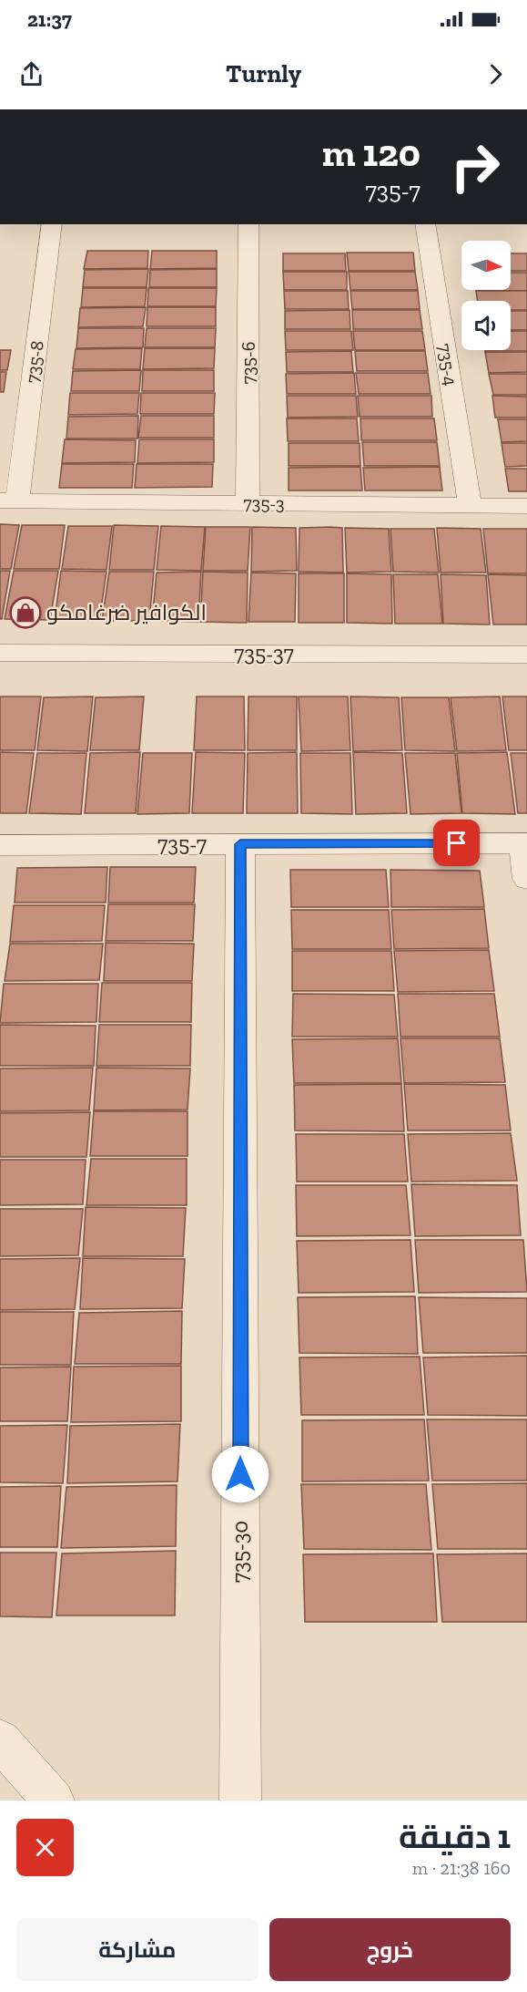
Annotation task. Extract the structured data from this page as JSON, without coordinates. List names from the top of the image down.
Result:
{
  "streets": {
    "street": [
      "735-8",
      "735-6",
      "735-4",
      "735-3",
      "735-37",
      "735-7",
      "735-30"
    ]
  },
  "crossings": [
    ["735-8", "735-3"],
    ["735-6", "735-3"],
    ["735-4", "735-3"],
    ["735-7", "735-30"]
  ],
  "places": {
    "shop": ["الكوافير ضرغامكو"]
  },
  "north": "right",
  "page": {
    "status": "21:37",
    "header": "Turnly",
    "turn": ["120 m", "735-7"],
    "heading": ["1 دقيقة", "160 m · 21:38"],
    "buttons": ["خروج", "مشاركة"]
  }
}
